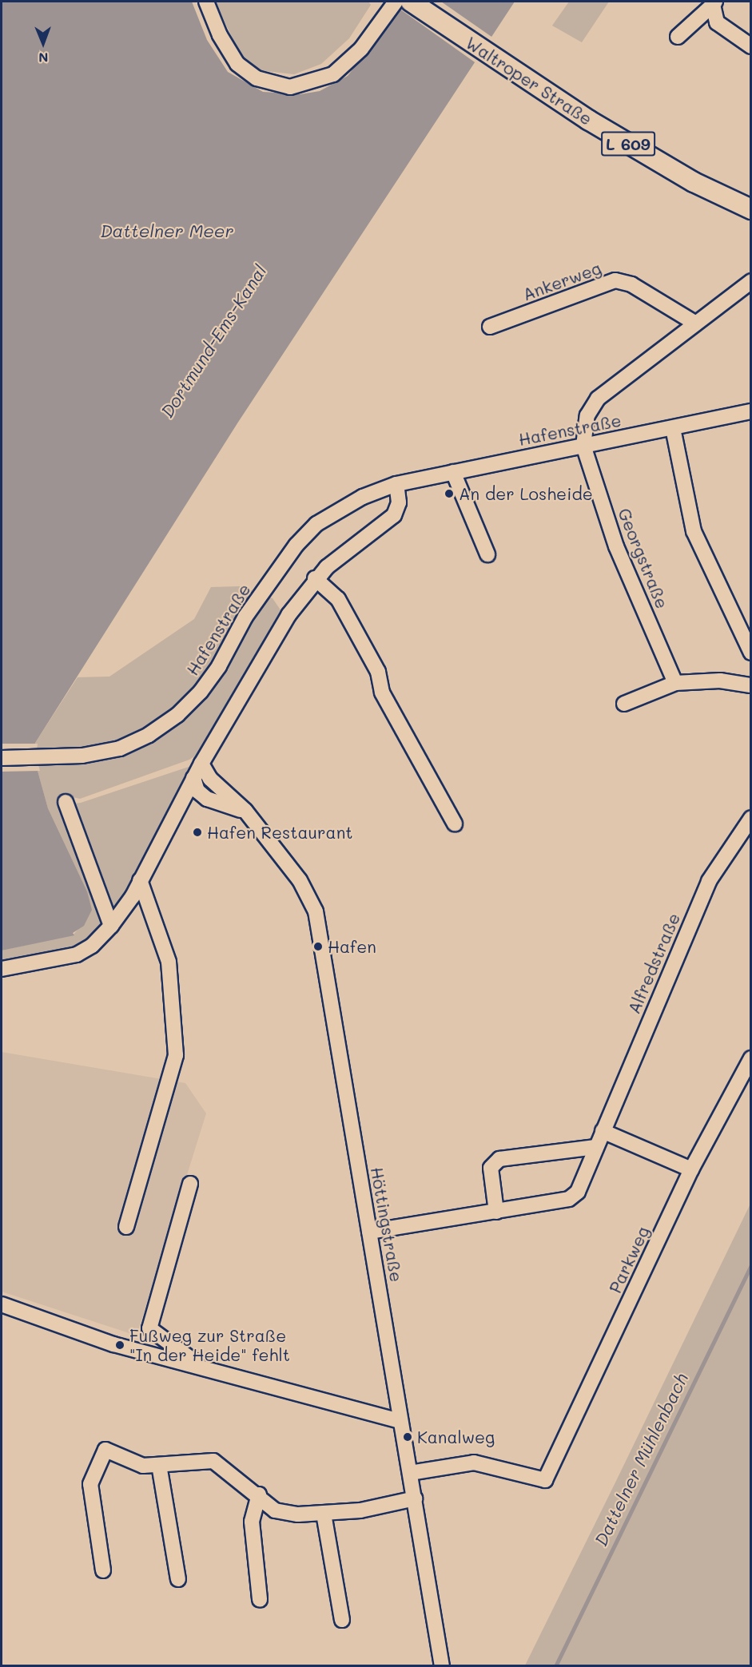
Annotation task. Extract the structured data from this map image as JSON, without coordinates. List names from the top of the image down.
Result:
{
  "streets": {
    "main road": ["Waltroper Straße", "L 609"],
    "street": [
      "Ankerweg",
      "Hafenstraße",
      "Georgstraße",
      "Alfredstraße",
      "Höttingstraße",
      "Parkweg"
    ]
  },
  "crossings": [
    ["Hafenstraße", "Georgstraße"],
    ["Alfredstraße", "Höttingstraße"],
    ["Höttingstraße", "Parkweg"]
  ],
  "water": ["Dattelner Meer", "Dortmund-Ems-Kanal", "Dattelner Mühlenbach"],
  "places": [
    "An der Losheide",
    "Hafen Restaurant",
    "Hafen",
    "Fußweg zur Straße \"In der Heide\" fehlt",
    "Kanalweg"
  ],
  "north": "bottom"
}
